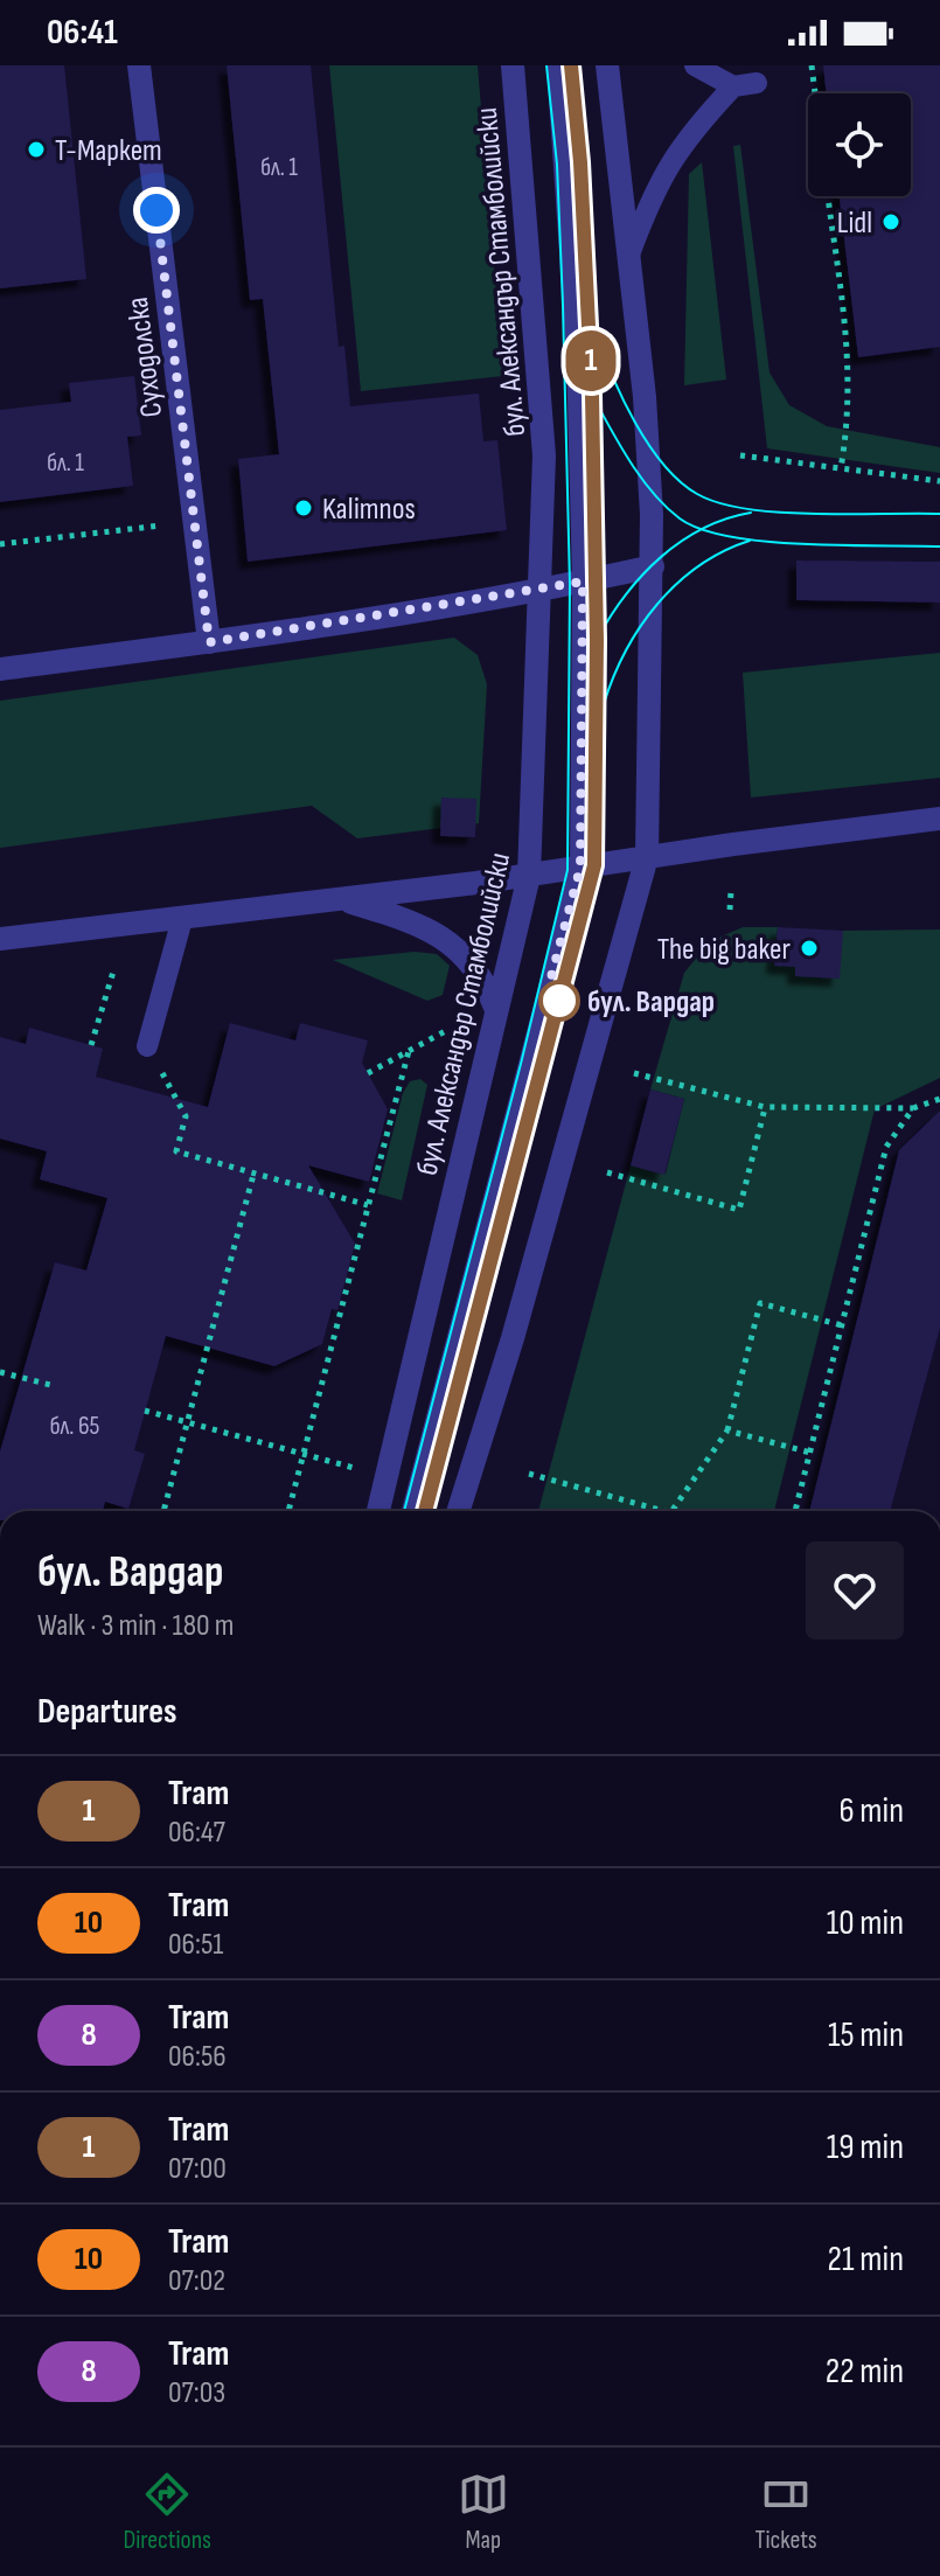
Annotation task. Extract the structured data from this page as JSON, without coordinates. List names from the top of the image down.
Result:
{
  "streets": {
    "street": ["бул. Александър Стамболийски", "Суходолска"]
  },
  "places": [
    "Т-Маркет",
    "Lidl",
    "Kalimnos",
    "The big baker",
    "бул. Вардар"
  ],
  "lines": ["tram line 1"],
  "house_numbers": ["бл. 1", "бл. 1", "бл. 65"],
  "page": {
    "status": "06:41",
    "on_map": "1",
    "heading": [
      ["бул. Вардар", "Walk · 3 min · 180 m"],
      "Departures"
    ],
    "list": [
      {
        "mark": "1",
        "name": "Tram",
        "note": "06:47",
        "value": "6 min"
      },
      {
        "mark": "10",
        "name": "Tram",
        "note": "06:51",
        "value": "10 min"
      },
      {
        "mark": "8",
        "name": "Tram",
        "note": "06:56",
        "value": "15 min"
      },
      {
        "mark": "1",
        "name": "Tram",
        "note": "07:00",
        "value": "19 min"
      },
      {
        "mark": "10",
        "name": "Tram",
        "note": "07:02",
        "value": "21 min"
      },
      {
        "mark": "8",
        "name": "Tram",
        "note": "07:03",
        "value": "22 min"
      }
    ],
    "tabs": ["Directions", "Map", "Tickets"]
  }
}
